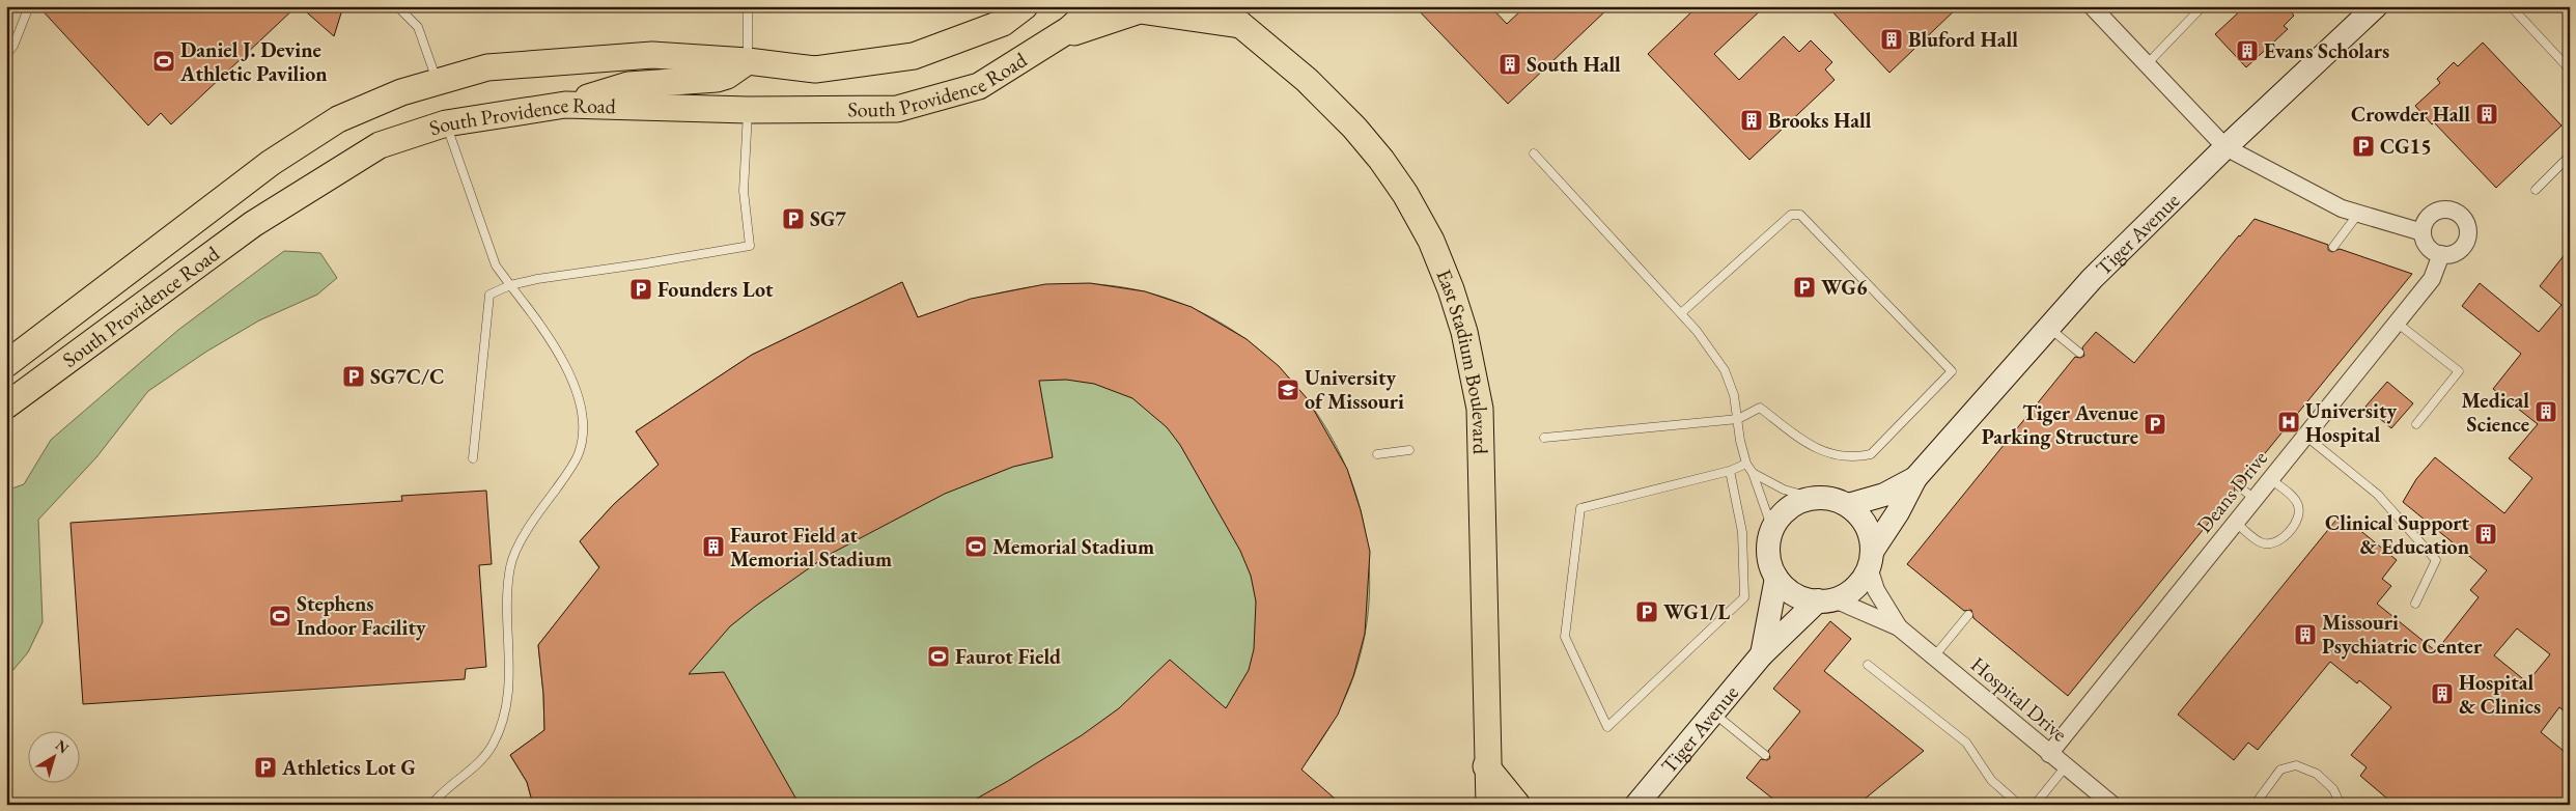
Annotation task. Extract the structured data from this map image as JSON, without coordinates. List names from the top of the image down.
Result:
{
  "streets": {
    "main road": ["South Providence Road", "East Stadium Boulevard"],
    "street": ["Tiger Avenue", "Deans Drive", "Hospital Drive"]
  },
  "crossings": [
    ["Tiger Avenue", "Hospital Drive"],
    ["Deans Drive", "Hospital Drive"]
  ],
  "places": {
    "building": [
      "Bluford Hall",
      "Evans Scholars",
      "South Hall",
      "Crowder Hall",
      "Brooks Hall",
      "Medical Science",
      "Clinical Support & Education",
      "Faurot Field at Memorial Stadium",
      "Missouri Psychiatric Center",
      "Hospital & Clinics"
    ],
    "sports": [
      "Daniel J. Devine Athletic Pavilion",
      "Memorial Stadium",
      "Stephens Indoor Facility",
      "Faurot Field"
    ],
    "parking": [
      "CG15",
      "SG7",
      "WG6",
      "Founders Lot",
      "SG7C/C",
      "Tiger Avenue Parking Structure",
      "WG1/L",
      "Athletics Lot G"
    ],
    "school or university": ["University of Missouri"],
    "hospital": ["University Hospital"]
  },
  "north": "top right"
}
